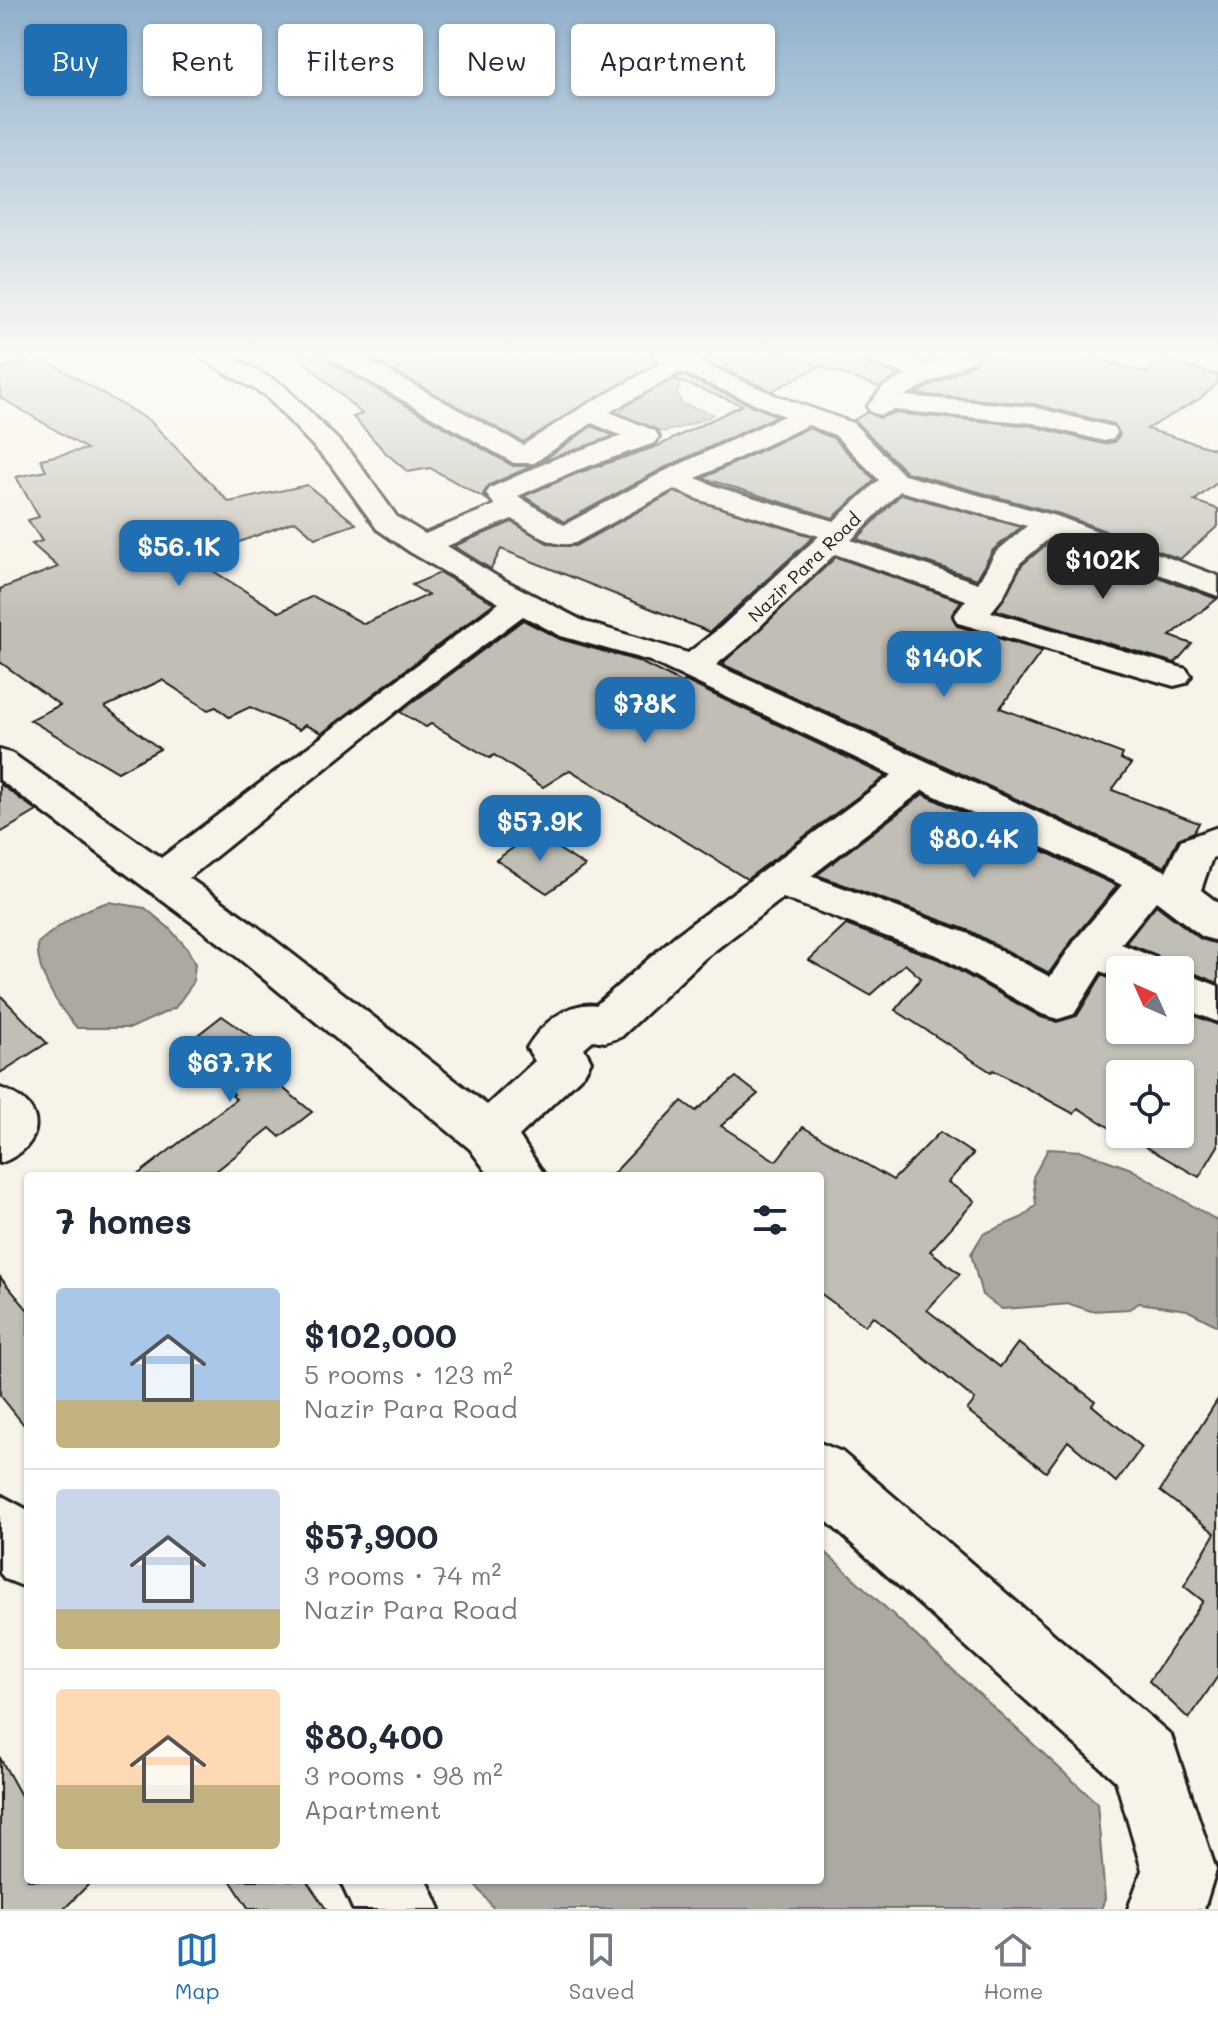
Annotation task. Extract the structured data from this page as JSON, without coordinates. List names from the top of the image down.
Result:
{
  "streets": {
    "street": ["Nazir Para Road"]
  },
  "north": "top left",
  "page": {
    "chip": [
      "Buy",
      "Rent",
      "Filters",
      "New",
      "Apartment"
    ],
    "price": [
      "$56.1K",
      "$102K",
      "$140K",
      "$78K",
      "$57.9K",
      "$80.4K",
      "$67.7K"
    ],
    "heading": "7 homes",
    "list": [
      {
        "name": "$102,000",
        "note": "5 rooms · 123 m² · Nazir Para Road"
      },
      {
        "name": "$57,900",
        "note": "3 rooms · 74 m² · Nazir Para Road"
      },
      {
        "name": "$80,400",
        "note": "3 rooms · 98 m² · Apartment"
      }
    ],
    "tabs": ["Map", "Saved", "Home"]
  }
}
